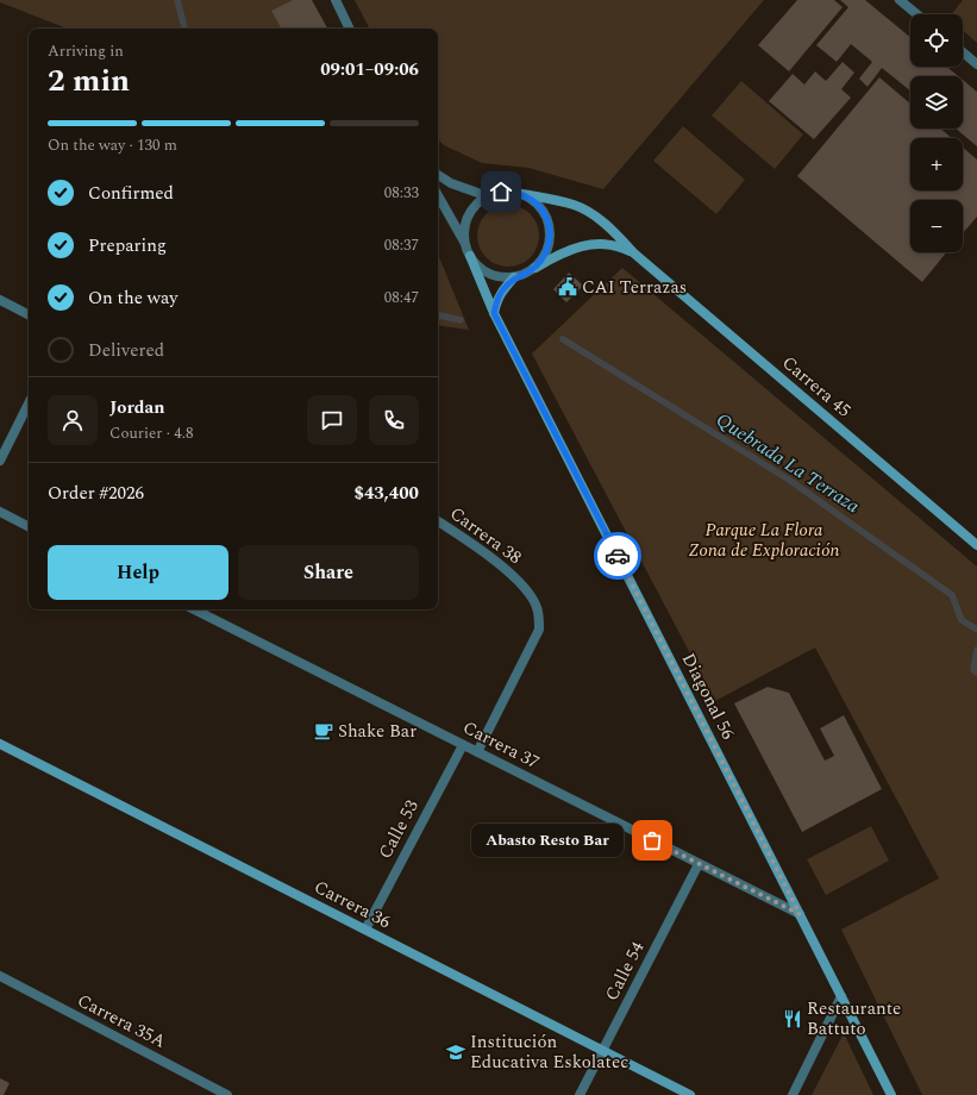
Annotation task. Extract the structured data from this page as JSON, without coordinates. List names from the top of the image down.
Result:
{
  "streets": {
    "street": [
      "Carrera 45",
      "Carrera 38",
      "Diagonal 56",
      "Carrera 37",
      "Calle 53",
      "Carrera 36",
      "Calle 54",
      "Carrera 35A"
    ]
  },
  "crossings": [
    ["Carrera 45", "Diagonal 56"],
    ["Carrera 38", "Carrera 37"],
    ["Diagonal 56", "Carrera 37"],
    ["Carrera 37", "Calle 53"],
    ["Carrera 37", "Calle 54"],
    ["Calle 53", "Carrera 36"],
    ["Carrera 36", "Calle 54"]
  ],
  "water": ["Quebrada La Terraza"],
  "parks": ["Parque La Flora Zona de Exploración"],
  "places": {
    "public building": ["CAI Terrazas"],
    "cafe": ["Shake Bar"],
    "other": ["Abasto Resto Bar"],
    "restaurant": ["Restaurante Battuto"],
    "school or university": ["Institución Educativa Eskolatec"]
  },
  "page": {
    "map_buttons": ["+", "−"],
    "heading": ["2 min", "Arriving in", "09:01–09:06"],
    "panel": [
      "Jordan",
      "Courier · 4.8",
      "Order #2026",
      "$43,400"
    ],
    "bar": "On the way · 130 m",
    "list": [
      ["Confirmed", "08:33"],
      ["Preparing", "08:37"],
      ["On the way", "08:47"],
      "Delivered"
    ],
    "buttons": ["Help", "Share"],
    "bubble": "Abasto Resto Bar"
  }
}
